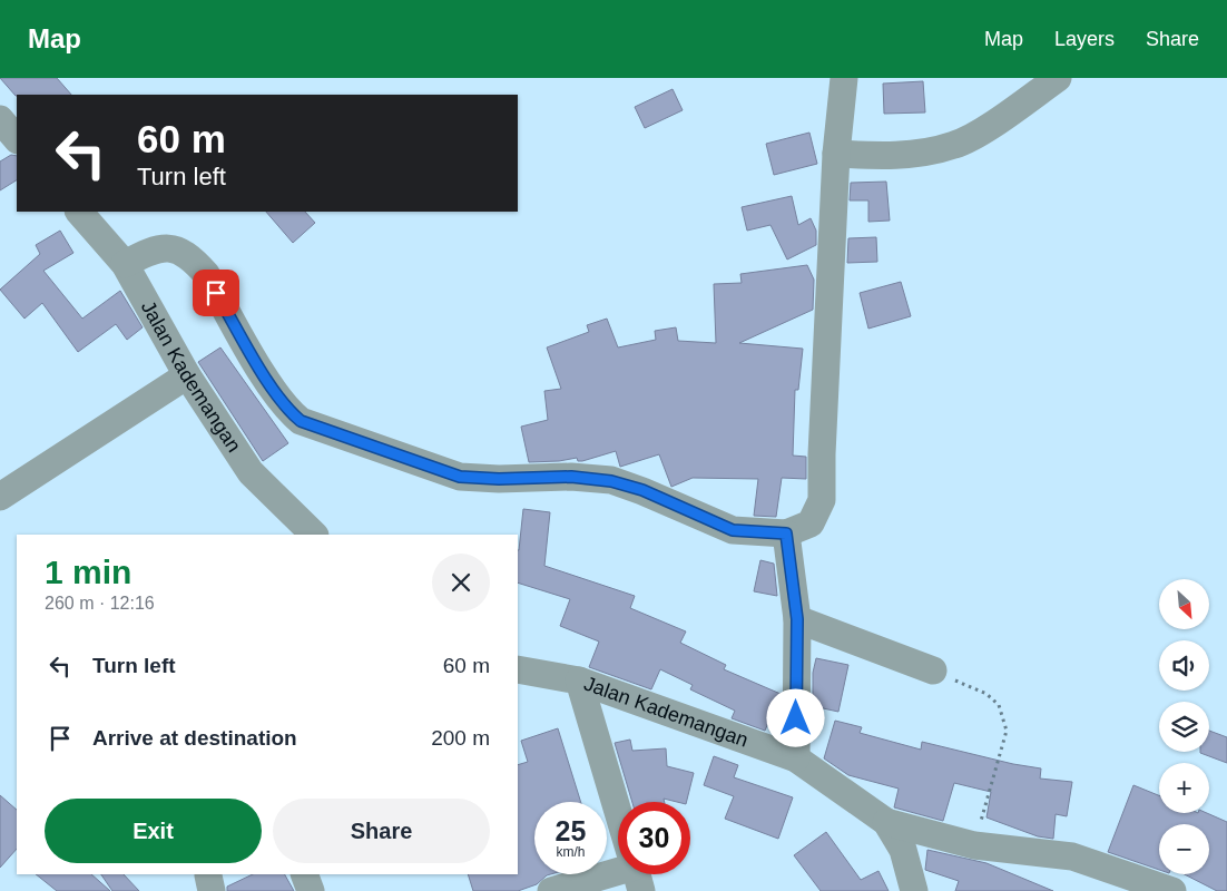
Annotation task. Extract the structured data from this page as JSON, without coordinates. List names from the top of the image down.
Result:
{
  "streets": {
    "street": ["Jalan Kademangan"]
  },
  "north": "bottom right",
  "page": {
    "header": "Map",
    "nav": ["Map", "Layers", "Share"],
    "turn": ["60 m", "Turn left"],
    "heading": ["1 min", "260 m · 12:16"],
    "map_buttons": ["+", "−"],
    "list": [
      {
        "name": "Turn left",
        "value": "60 m"
      },
      {
        "name": "Arrive at destination",
        "value": "200 m"
      }
    ],
    "buttons": ["Exit", "Share"],
    "speed": "25 km/h",
    "limit": "30"
  }
}
